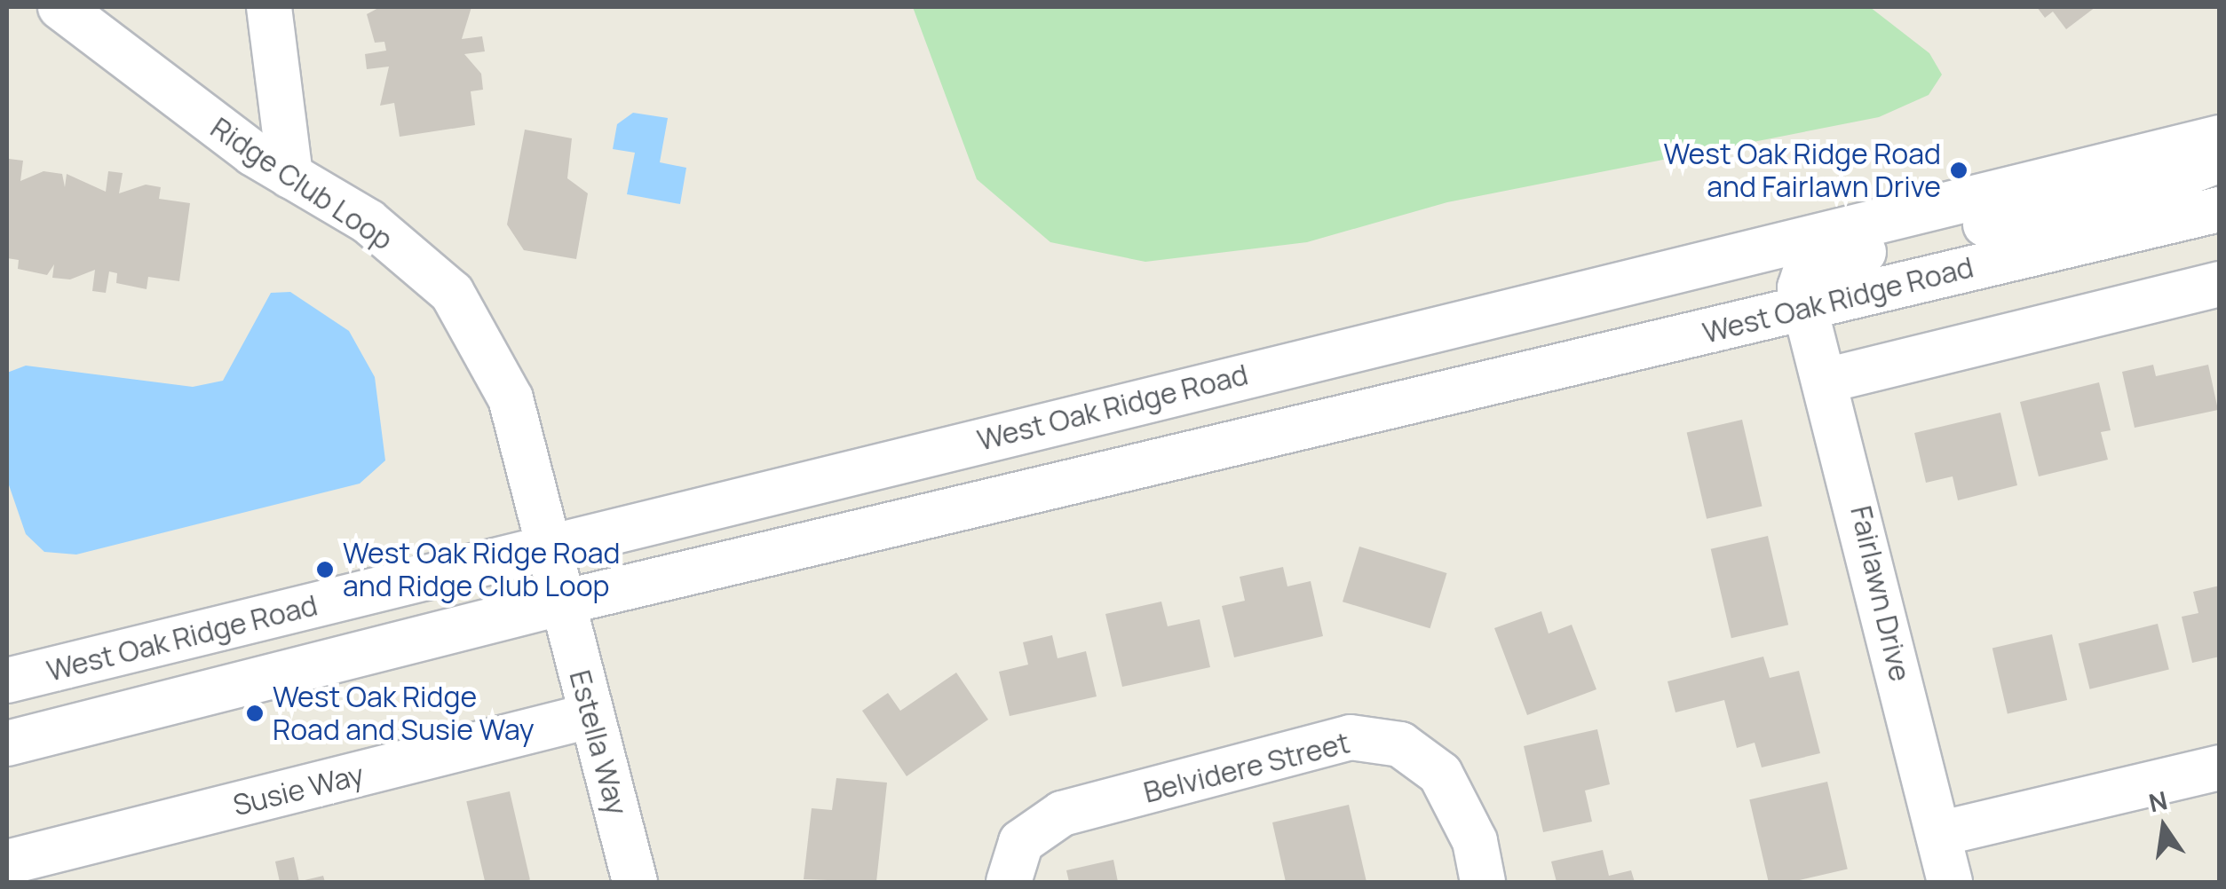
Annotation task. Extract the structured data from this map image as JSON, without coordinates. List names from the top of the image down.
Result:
{
  "streets": {
    "street": [
      "Ridge Club Loop",
      "West Oak Ridge Road",
      "Fairlawn Drive",
      "Estella Way",
      "Belvidere Street",
      "Susie Way"
    ]
  },
  "crossings": [
    ["Ridge Club Loop", "West Oak Ridge Road"],
    ["Ridge Club Loop", "Estella Way"],
    ["West Oak Ridge Road", "Fairlawn Drive"],
    ["West Oak Ridge Road", "Estella Way"],
    ["Estella Way", "Susie Way"]
  ],
  "places": ["West Oak Ridge Road and Fairlawn Drive", "West Oak Ridge Road and Ridge Club Loop", "West Oak Ridge Road and Susie Way"],
  "north": "top"
}
